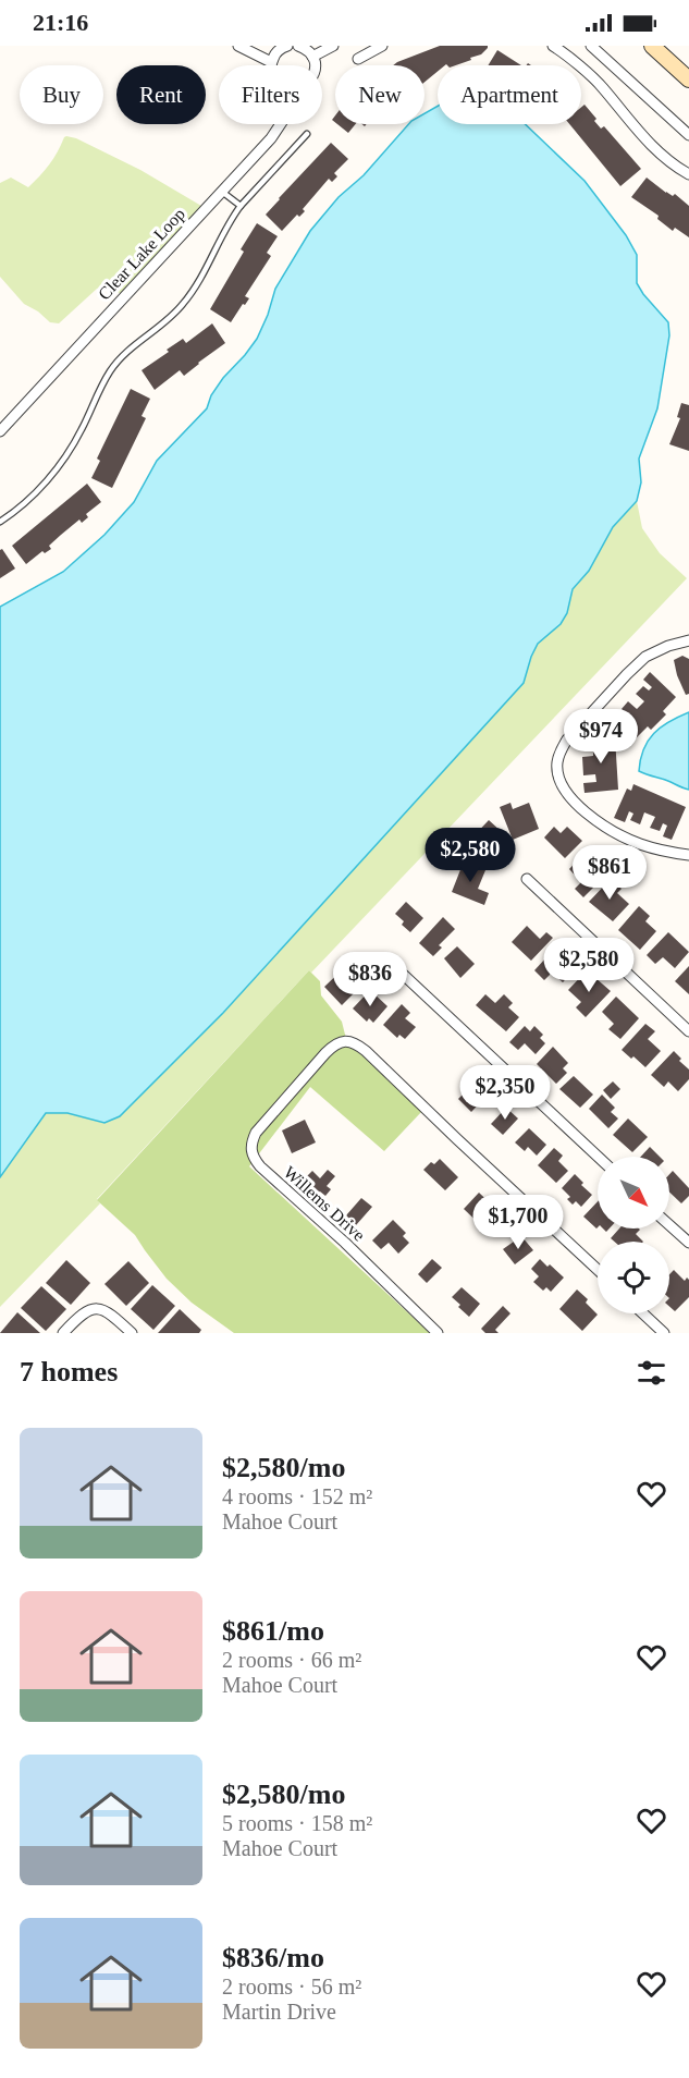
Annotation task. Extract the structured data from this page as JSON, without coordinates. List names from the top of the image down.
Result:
{
  "streets": {
    "street": ["Clear Lake Loop", "Willems Drive"]
  },
  "north": "bottom right",
  "page": {
    "status": "21:16",
    "chip": [
      "Buy",
      "Rent",
      "Filters",
      "New",
      "Apartment"
    ],
    "price": [
      "$974",
      "$2,580",
      "$861",
      "$2,580",
      "$836",
      "$2,350",
      "$1,700"
    ],
    "heading": "7 homes",
    "list": [
      {
        "name": "$2,580/mo",
        "note": "4 rooms · 152 m² · Mahoe Court"
      },
      {
        "name": "$861/mo",
        "note": "2 rooms · 66 m² · Mahoe Court"
      },
      {
        "name": "$2,580/mo",
        "note": "5 rooms · 158 m² · Mahoe Court"
      },
      {
        "name": "$836/mo",
        "note": "2 rooms · 56 m² · Martin Drive"
      }
    ]
  }
}
